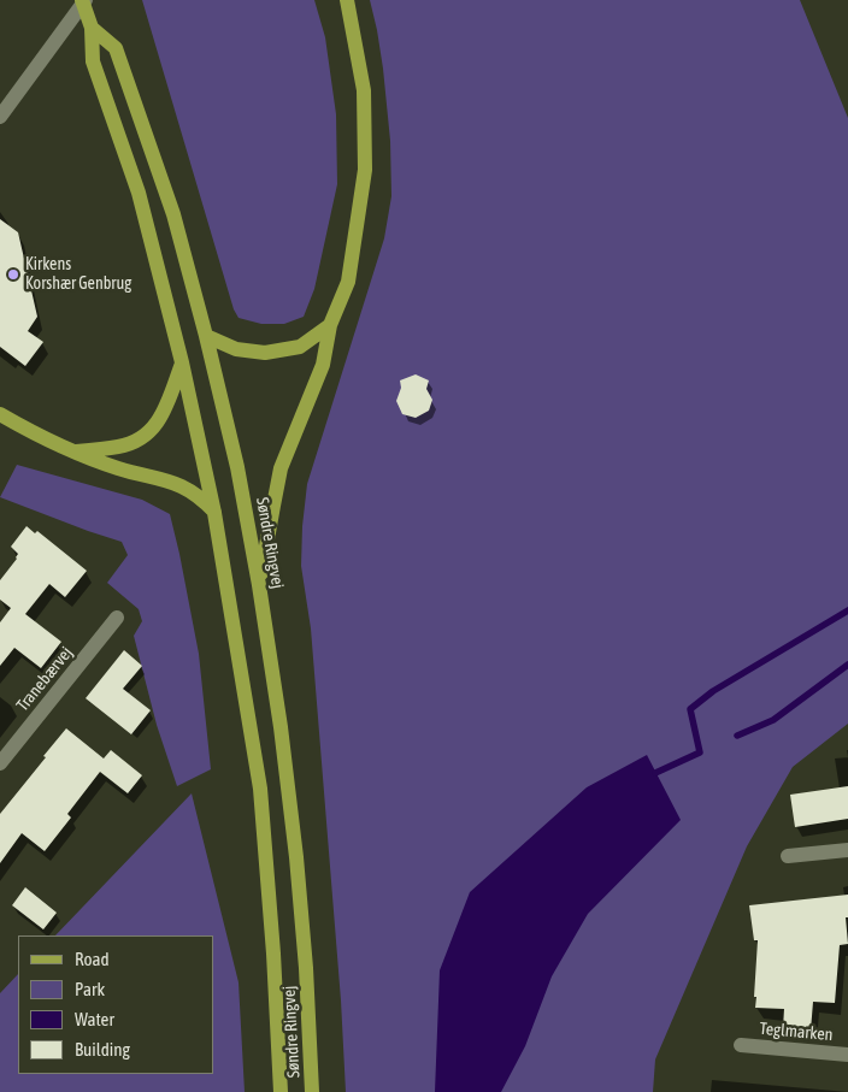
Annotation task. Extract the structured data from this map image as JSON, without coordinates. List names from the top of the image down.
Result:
{
  "streets": {
    "main road": ["Søndre Ringvej"],
    "street": ["Tranebærvej", "Teglmarken"]
  },
  "places": ["Kirkens Korshær Genbrug"],
  "legend": [
    "Road",
    "Park",
    "Water",
    "Building"
  ]
}
